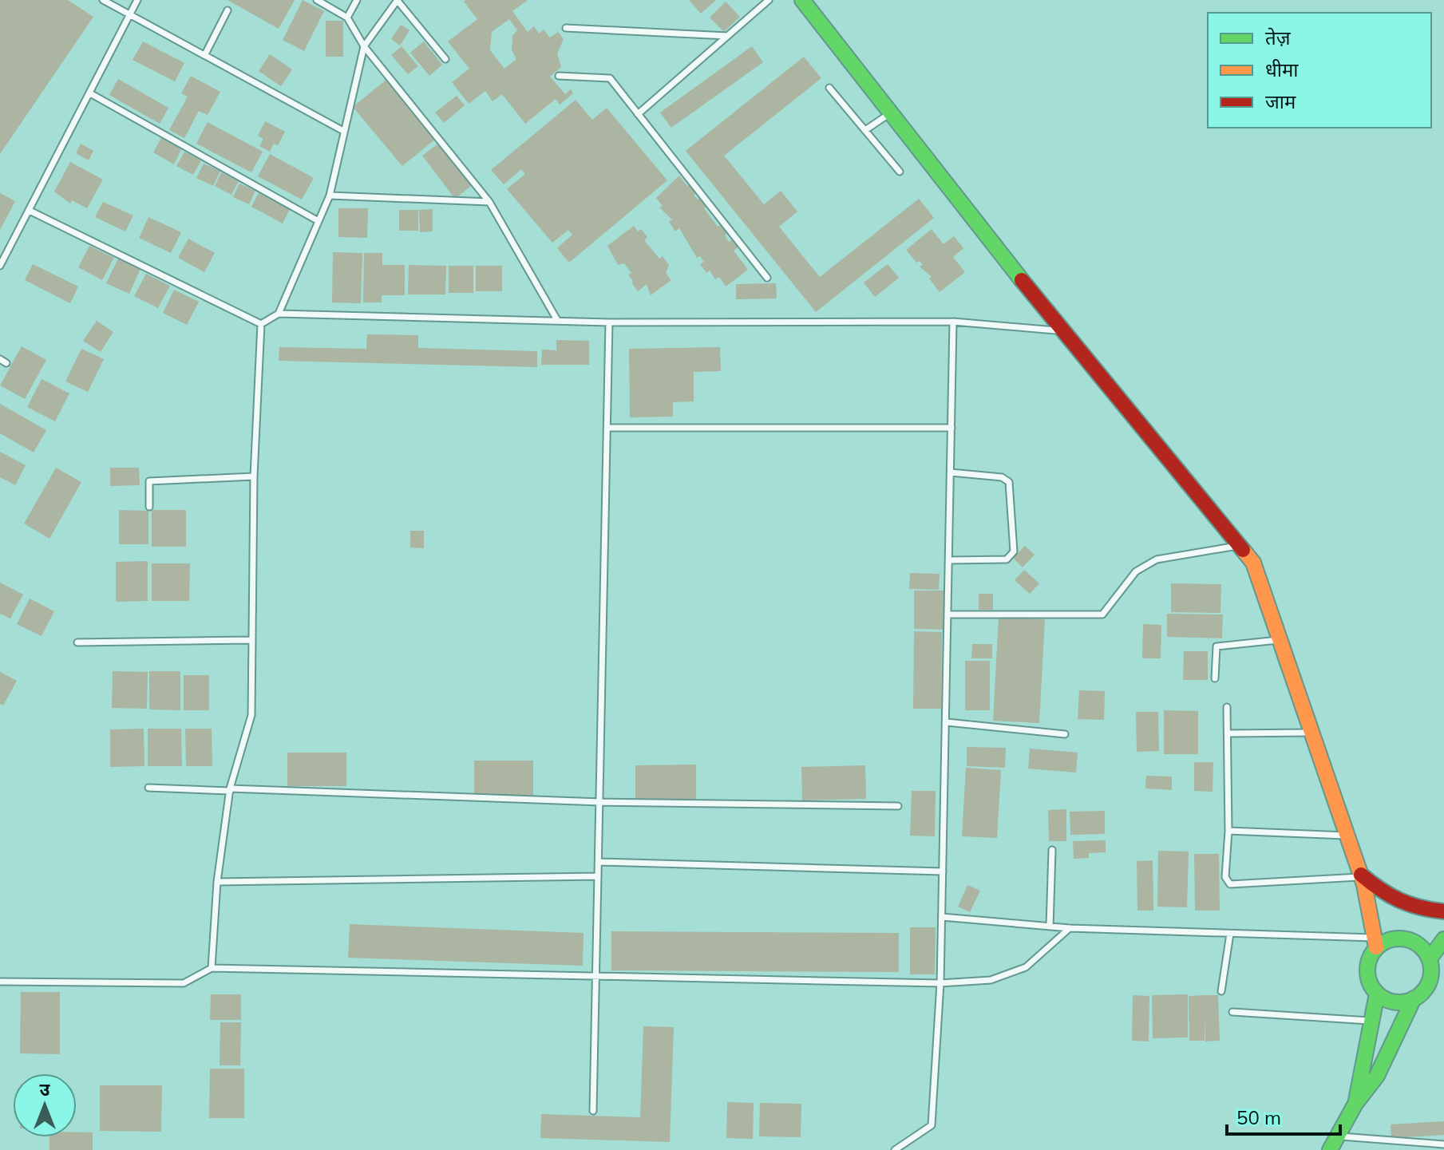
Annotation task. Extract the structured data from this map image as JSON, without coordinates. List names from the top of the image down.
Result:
{
  "legend": ["तेज़", "धीमा", "जाम"],
  "scale_bar": "50 m",
  "north": "top"
}
